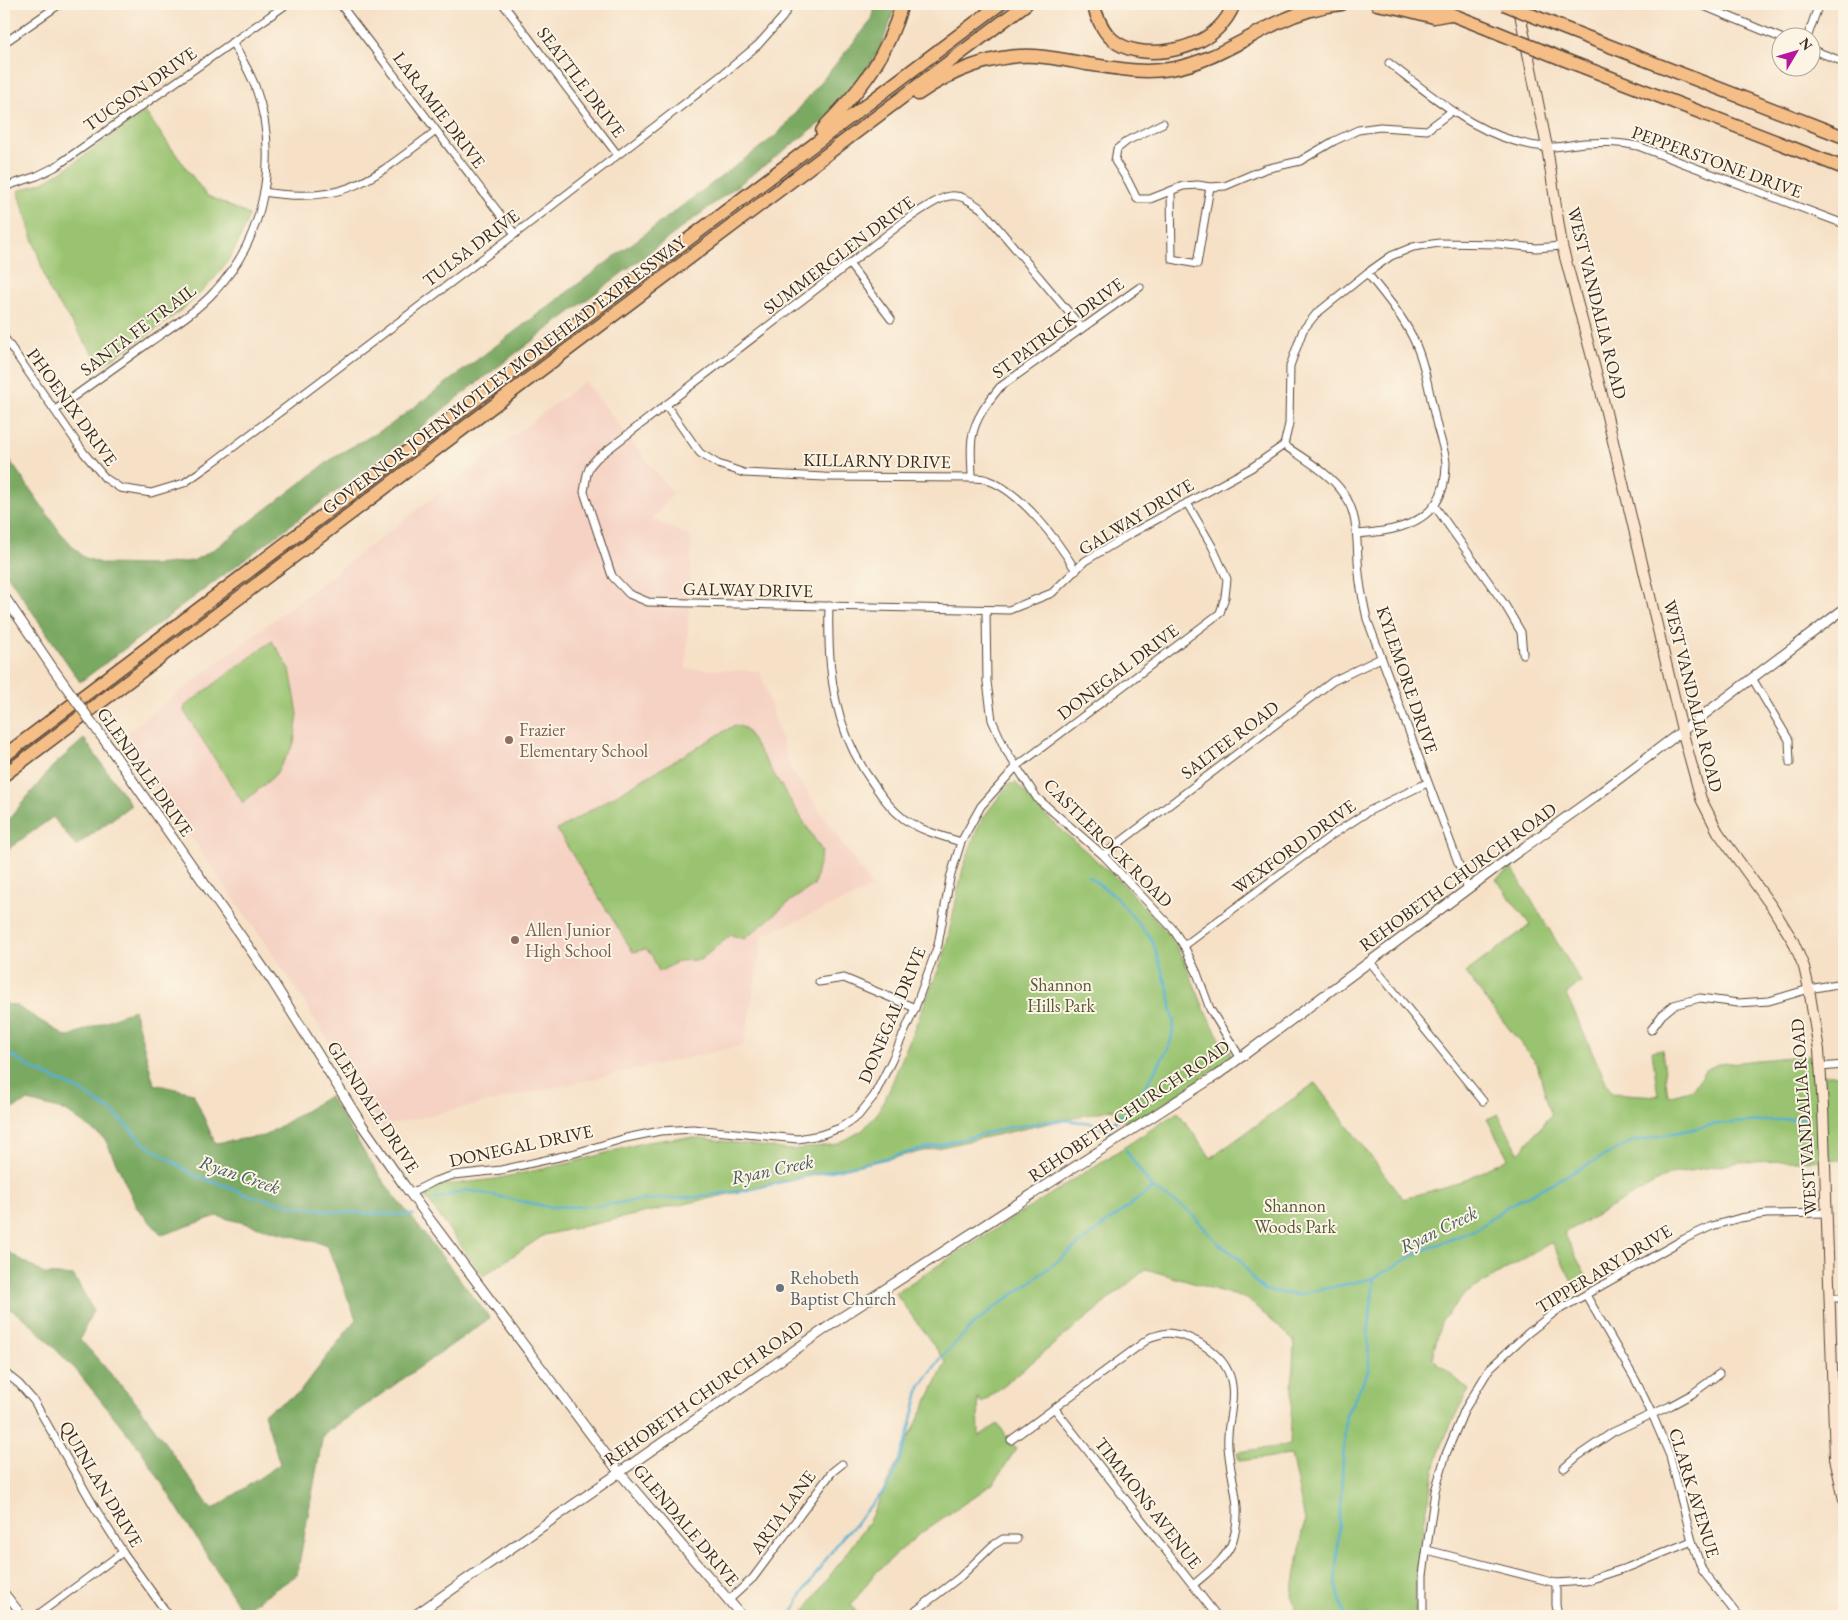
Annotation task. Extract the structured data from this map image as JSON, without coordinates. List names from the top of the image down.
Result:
{
  "streets": {
    "highway": ["GOVERNOR JOHN MOTLEY MOREHEAD EXPRESSWAY"],
    "main road": ["WEST VANDALIA ROAD"],
    "street": [
      "SEATTLE DRIVE",
      "TUCSON DRIVE",
      "LARAMIE DRIVE",
      "PEPPERSTONE DRIVE",
      "TULSA DRIVE",
      "SUMMERGLEN DRIVE",
      "ST PATRICK DRIVE",
      "SANTA FE TRAIL",
      "PHOENIX DRIVE",
      "KILLARNY DRIVE",
      "GALWAY DRIVE",
      "DONEGAL DRIVE",
      "KYLEMORE DRIVE",
      "SALTEE ROAD",
      "GLENDALE DRIVE",
      "CASTLEROCK ROAD",
      "WEXFORD DRIVE",
      "REHOBETH CHURCH ROAD",
      "TIPPERARY DRIVE",
      "QUINLAN DRIVE",
      "CLARK AVENUE",
      "TIMMONS AVENUE",
      "ARTA LANE"
    ]
  },
  "crossings": [
    ["SEATTLE DRIVE", "TULSA DRIVE"],
    ["TUCSON DRIVE", "SANTA FE TRAIL"],
    ["LARAMIE DRIVE", "TULSA DRIVE"],
    ["PEPPERSTONE DRIVE", "WEST VANDALIA ROAD"],
    ["TULSA DRIVE", "PHOENIX DRIVE"],
    ["SUMMERGLEN DRIVE", "ST PATRICK DRIVE"],
    ["SUMMERGLEN DRIVE", "KILLARNY DRIVE"],
    ["SUMMERGLEN DRIVE", "GALWAY DRIVE"],
    ["WEST VANDALIA ROAD", "REHOBETH CHURCH ROAD"],
    ["WEST VANDALIA ROAD", "TIPPERARY DRIVE"],
    ["ST PATRICK DRIVE", "KILLARNY DRIVE"],
    ["SANTA FE TRAIL", "PHOENIX DRIVE"],
    ["KILLARNY DRIVE", "GALWAY DRIVE"],
    ["GALWAY DRIVE", "DONEGAL DRIVE"],
    ["GALWAY DRIVE", "KYLEMORE DRIVE"],
    ["GALWAY DRIVE", "CASTLEROCK ROAD"],
    ["DONEGAL DRIVE", "GLENDALE DRIVE"],
    ["DONEGAL DRIVE", "CASTLEROCK ROAD"],
    ["KYLEMORE DRIVE", "SALTEE ROAD"],
    ["KYLEMORE DRIVE", "WEXFORD DRIVE"],
    ["KYLEMORE DRIVE", "REHOBETH CHURCH ROAD"],
    ["SALTEE ROAD", "CASTLEROCK ROAD"],
    ["GLENDALE DRIVE", "REHOBETH CHURCH ROAD"],
    ["GLENDALE DRIVE", "ARTA LANE"],
    ["CASTLEROCK ROAD", "WEXFORD DRIVE"],
    ["CASTLEROCK ROAD", "REHOBETH CHURCH ROAD"],
    ["TIPPERARY DRIVE", "CLARK AVENUE"]
  ],
  "water": ["Ryan Creek"],
  "parks": ["Shannon Hills Park", "Shannon Woods Park"],
  "places": ["Frazier Elementary School", "Allen Junior High School", "Rehobeth Baptist Church"],
  "north": "top right"
}
